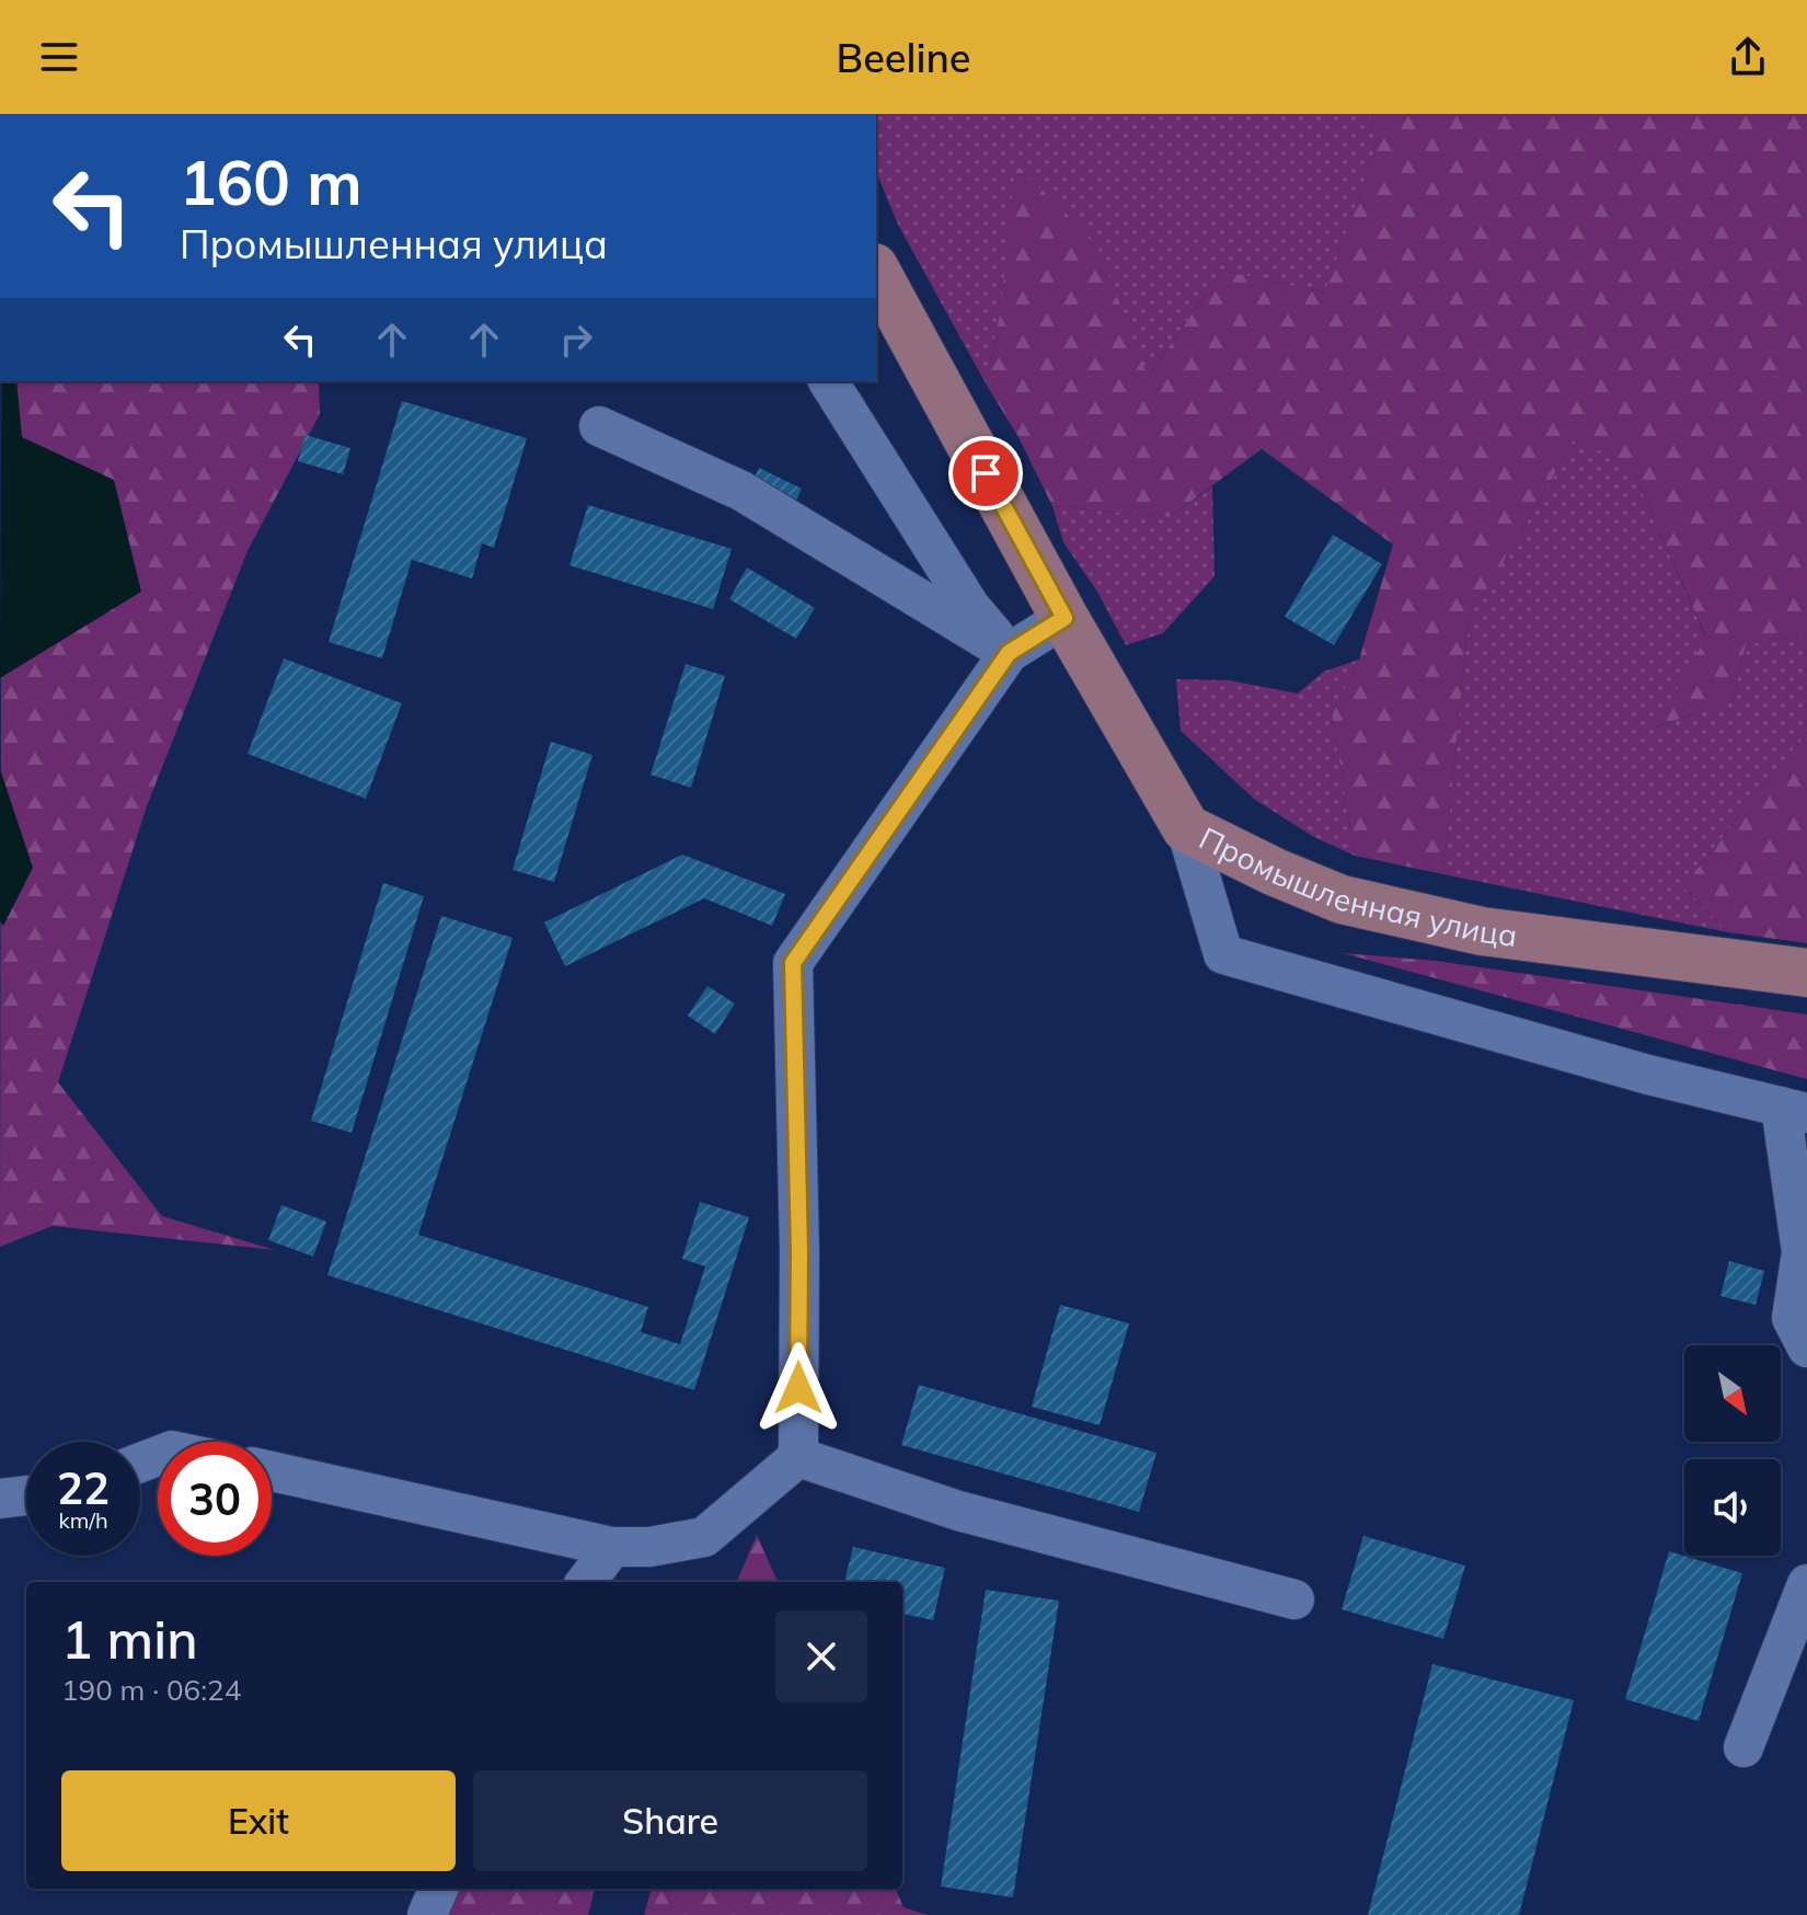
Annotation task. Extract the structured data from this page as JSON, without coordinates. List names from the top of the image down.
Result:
{
  "streets": {
    "main road": ["Промышленная улица"]
  },
  "north": "bottom right",
  "page": {
    "header": "Beeline",
    "turn": ["160 m", "Промышленная улица"],
    "speed": "22 km/h",
    "limit": "30",
    "heading": ["1 min", "190 m · 06:24"],
    "buttons": ["Exit", "Share"]
  }
}
